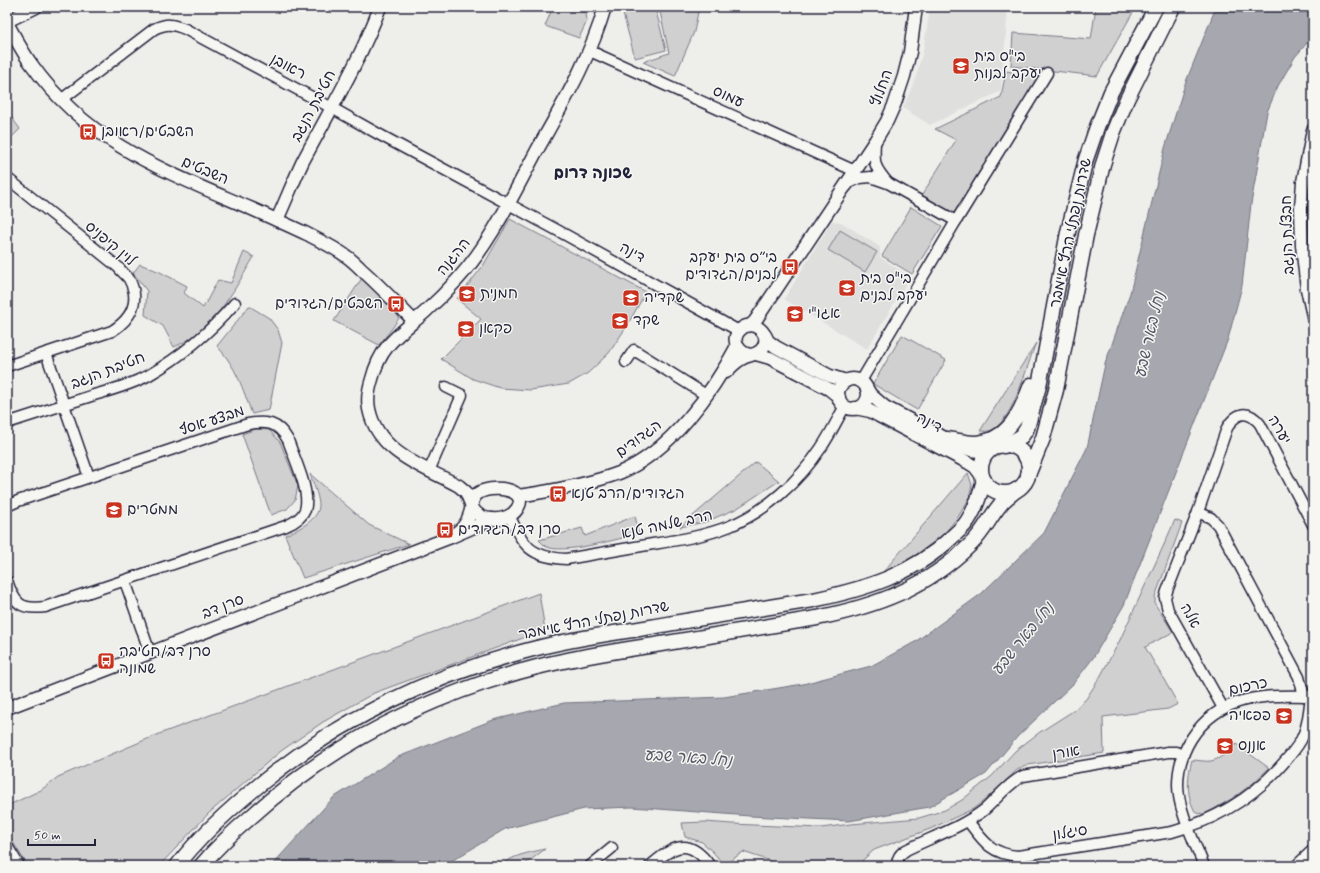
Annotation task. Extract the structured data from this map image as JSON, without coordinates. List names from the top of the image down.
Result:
{
  "streets": {
    "main road": ["שדרות נפתלי הרץ אימבר"],
    "street": [
      "ראובן",
      "החלוץ",
      "עמוס",
      "חטיבת הנגב",
      "השבטים",
      "חבצלת הנגב",
      "לוין קיפניס",
      "דינה",
      "ההגנה",
      "מבצע אסף",
      "יערה",
      "הגדודים",
      "הרב שלמה טנא",
      "סרן דב",
      "אלה",
      "כרכום",
      "אורן",
      "סיגלון"
    ]
  },
  "crossings": [
    ["ראובן", "חטיבת הנגב"],
    ["ראובן", "השבטים"],
    ["ראובן", "דינה"],
    ["ראובן", "ההגנה"],
    ["החלוץ", "עמוס"],
    ["עמוס", "ההגנה"],
    ["חטיבת הנגב", "השבטים"],
    ["השבטים", "ההגנה"],
    ["שדרות נפתלי הרץ אימבר", "דינה"],
    ["דינה", "ההגנה"],
    ["דינה", "הגדודים"],
    ["דינה", "הרב שלמה טנא"],
    ["ההגנה", "הגדודים"],
    ["ההגנה", "הרב שלמה טנא"],
    ["ההגנה", "סרן דב"],
    ["יערה", "אלה"],
    ["הגדודים", "הרב שלמה טנא"],
    ["הגדודים", "סרן דב"],
    ["הרב שלמה טנא", "סרן דב"],
    ["אלה", "כרכום"],
    ["כרכום", "אורן"],
    ["כרכום", "סיגלון"],
    ["אורן", "סיגלון"]
  ],
  "districts": ["שכונה דרום"],
  "water": ["נחל באר שבע"],
  "places": {
    "school or university": [
      "בי\"ס בית יעקב לבנות",
      "בי\"ס בית יעקב לבנים",
      "חמנית",
      "שקדיה",
      "אגו\"י",
      "שקד",
      "פקאן",
      "ממטרים",
      "פפאיה",
      "אננס"
    ],
    "bus stop": [
      "השבטים/ראובן",
      "בי״ס בית יעקב לבנים/הגדודים",
      "השבטים/הגדודים",
      "הגדודים/הרב טנא",
      "סרן דב/הגדודים",
      "סרן דב/חטיבה שמונה"
    ]
  },
  "scale_bar": "50 m"
}
